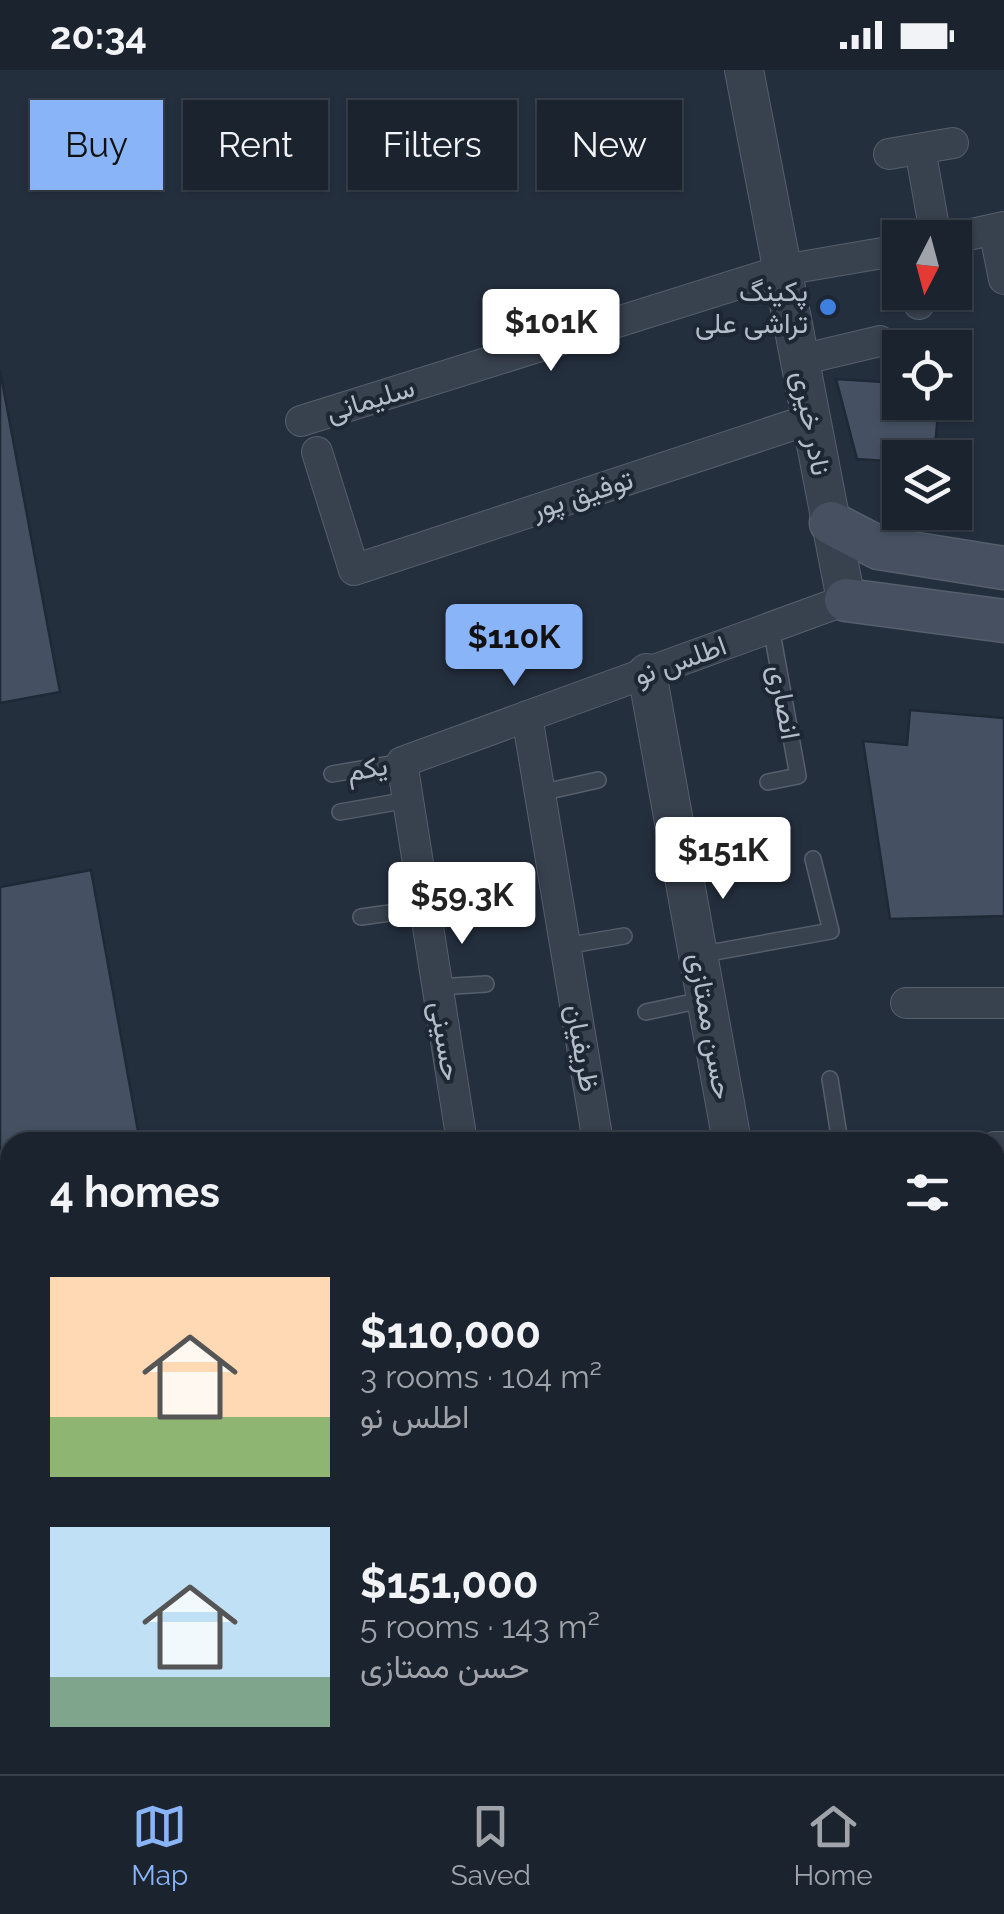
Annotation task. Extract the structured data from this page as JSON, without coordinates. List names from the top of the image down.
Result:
{
  "streets": {
    "street": [
      "سلیمانی",
      "نادر خیری",
      "توفیق پور",
      "اطلس نو",
      "حسن ممتازی",
      "حسینی",
      "ظریفیان"
    ],
    "lane": ["انصاری", "یکم"]
  },
  "crossings": [
    ["سلیمانی", "نادر خیری"],
    ["نادر خیری", "توفیق پور"],
    ["نادر خیری", "اطلس نو"],
    ["اطلس نو", "انصاری"],
    ["اطلس نو", "یکم"],
    ["اطلس نو", "حسن ممتازی"],
    ["اطلس نو", "حسینی"],
    ["اطلس نو", "ظریفیان"],
    ["یکم", "حسینی"]
  ],
  "places": ["پکینگ تراشی علی"],
  "north": "bottom",
  "page": {
    "status": "20:34",
    "chip": [
      "Buy",
      "Rent",
      "Filters",
      "New"
    ],
    "price": [
      "$101K",
      "$110K",
      "$151K",
      "$59.3K"
    ],
    "heading": "4 homes",
    "list": [
      {
        "name": "$110,000",
        "note": "3 rooms · 104 m² · اطلس نو"
      },
      {
        "name": "$151,000",
        "note": "5 rooms · 143 m² · حسن ممتازی"
      }
    ],
    "tabs": ["Map", "Saved", "Home"]
  }
}
